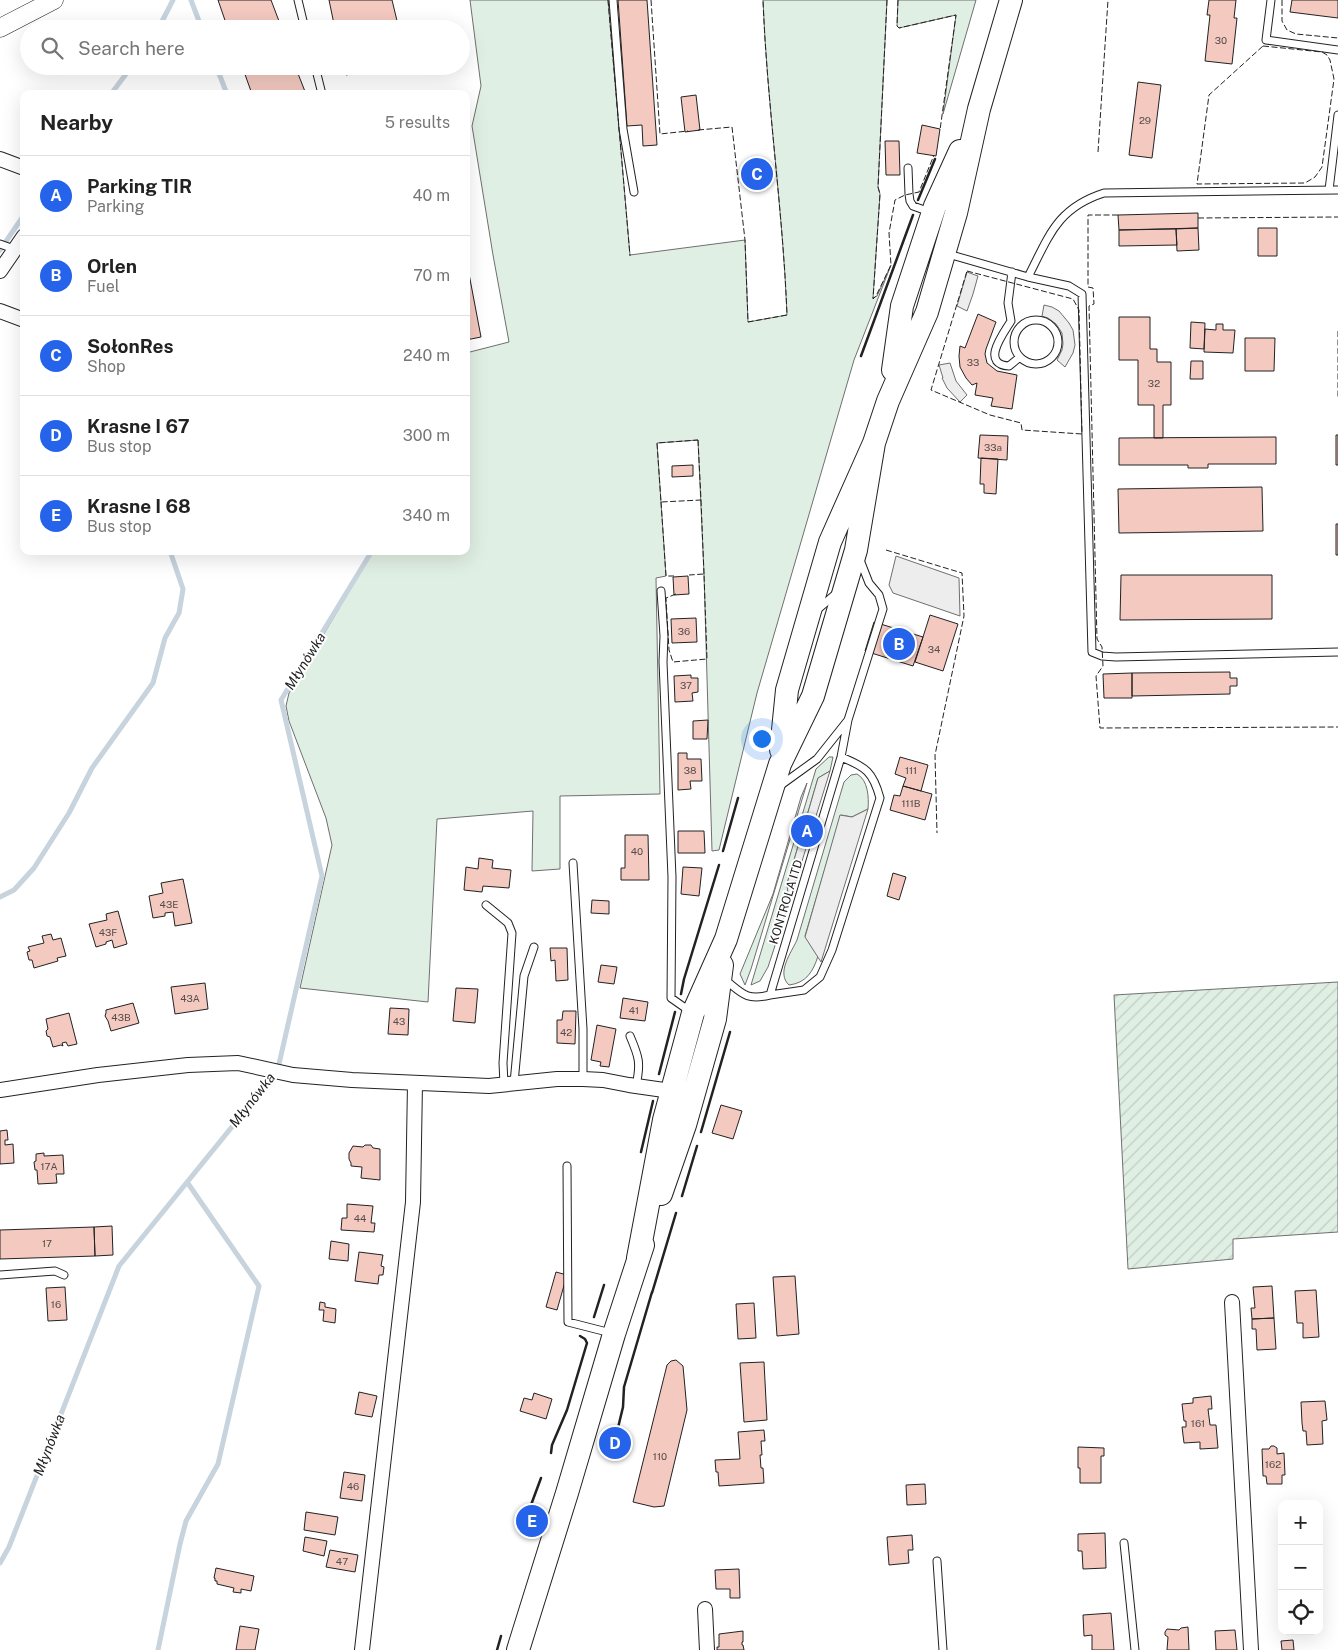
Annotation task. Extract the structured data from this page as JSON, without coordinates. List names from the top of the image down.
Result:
{
  "streets": {
    "lane": ["KONTROLA ITD"]
  },
  "water": ["Młynówka"],
  "house_numbers": [
    "30",
    "29",
    "33",
    "32",
    "33a",
    "36",
    "34",
    "37",
    "38",
    "111",
    "111B",
    "40",
    "43E",
    "43F",
    "43A",
    "41",
    "43B",
    "43",
    "42",
    "17A",
    "44",
    "17",
    "16",
    "161",
    "110",
    "162",
    "46",
    "47"
  ],
  "page": {
    "search": "Search here",
    "heading": ["Nearby", "5 results"],
    "list": [
      {
        "mark": "A",
        "name": "Parking TIR",
        "note": "Parking",
        "value": "40 m"
      },
      {
        "mark": "B",
        "name": "Orlen",
        "note": "Fuel",
        "value": "70 m"
      },
      {
        "mark": "C",
        "name": "SołonRes",
        "note": "Shop",
        "value": "240 m"
      },
      {
        "mark": "D",
        "name": "Krasne I 67",
        "note": "Bus stop",
        "value": "300 m"
      },
      {
        "mark": "E",
        "name": "Krasne I 68",
        "note": "Bus stop",
        "value": "340 m"
      }
    ],
    "pins": [
      "C",
      "B",
      "A",
      "D",
      "E"
    ],
    "map_buttons": ["+", "−"]
  }
}
